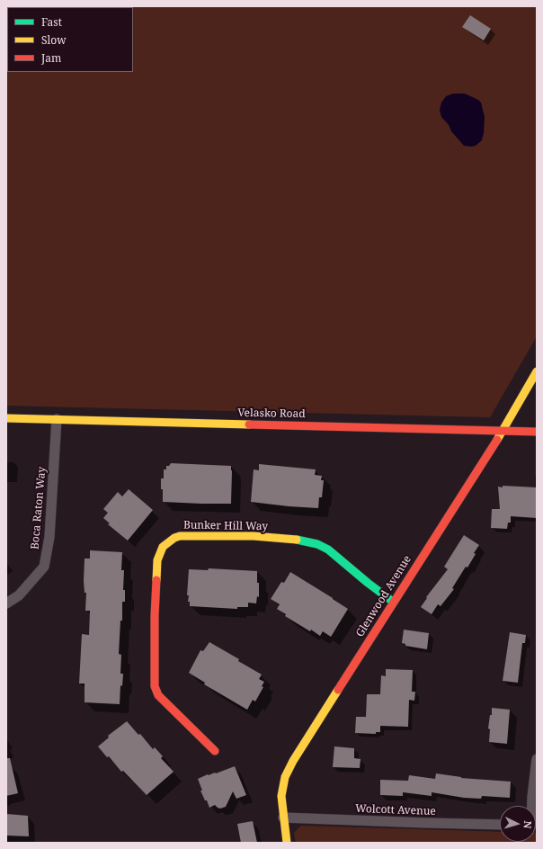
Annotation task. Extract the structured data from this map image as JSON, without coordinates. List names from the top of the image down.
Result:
{
  "streets": {
    "street": [
      "Velasko Road",
      "Boca Raton Way",
      "Bunker Hill Way",
      "Glenwood Avenue",
      "Wolcott Avenue"
    ]
  },
  "crossings": [
    ["Velasko Road", "Boca Raton Way"],
    ["Velasko Road", "Glenwood Avenue"],
    ["Bunker Hill Way", "Glenwood Avenue"],
    ["Glenwood Avenue", "Wolcott Avenue"]
  ],
  "legend": ["Fast", "Slow", "Jam"],
  "north": "right"
}
